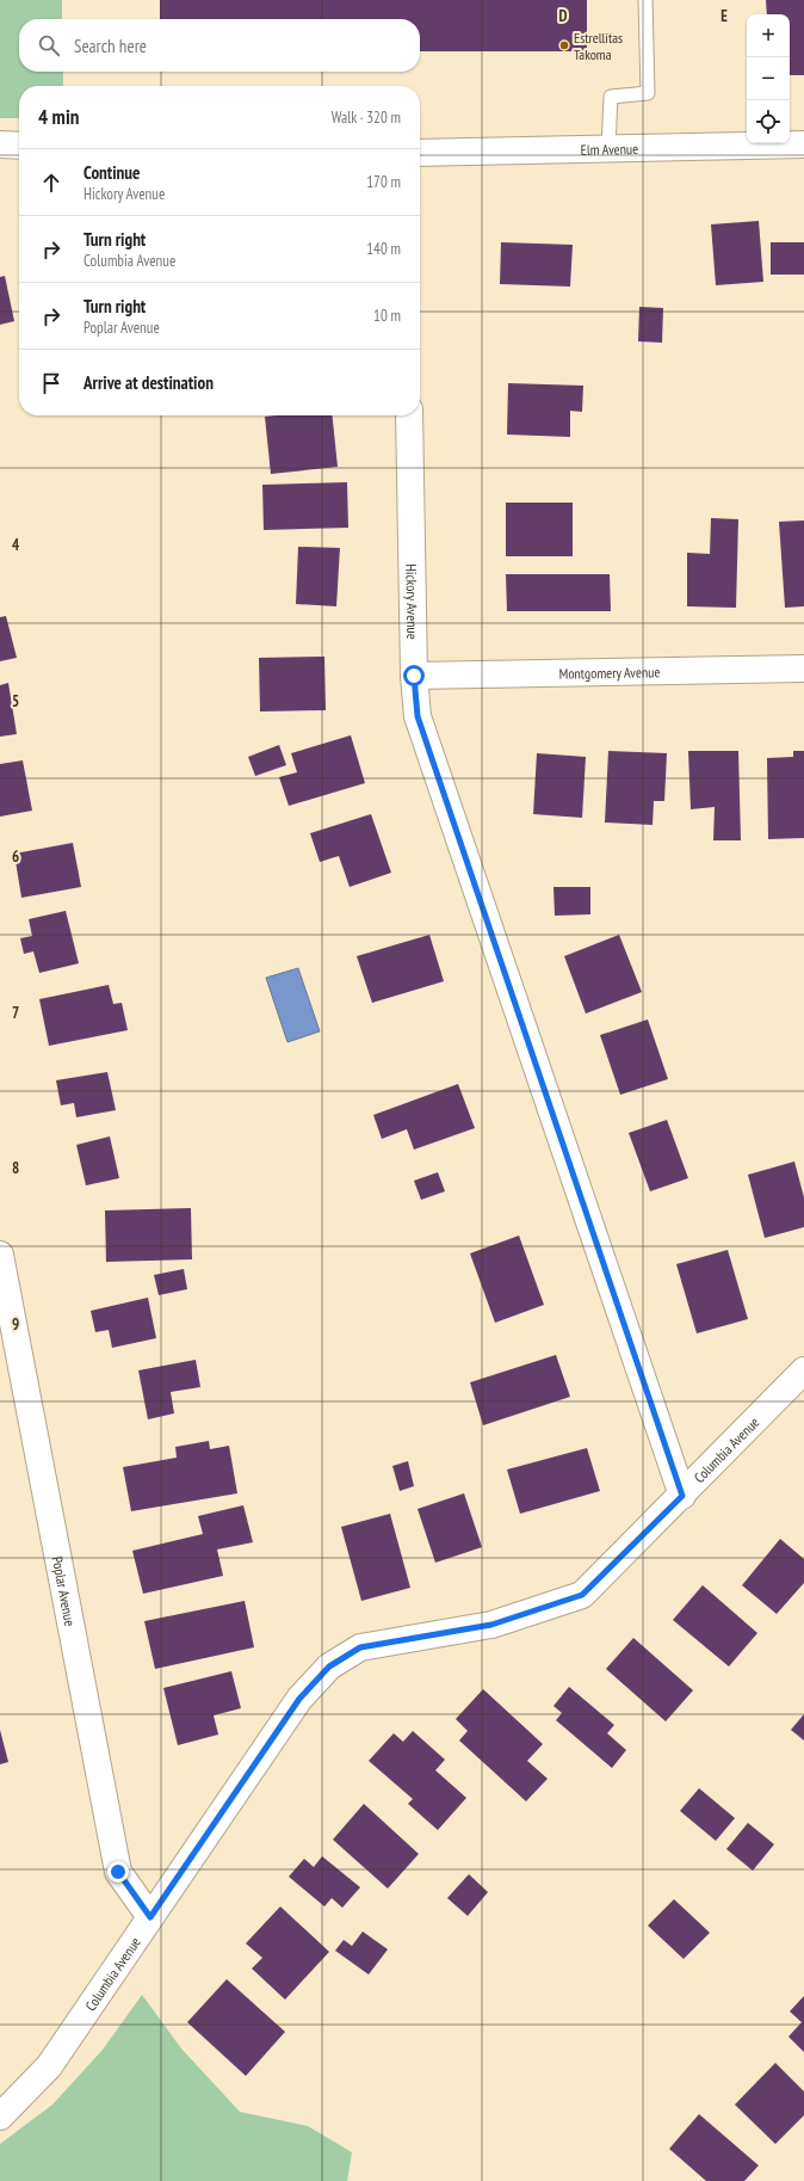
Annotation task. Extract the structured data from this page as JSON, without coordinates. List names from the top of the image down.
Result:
{
  "streets": {
    "street": [
      "Elm Avenue",
      "Hickory Avenue",
      "Montgomery Avenue",
      "Columbia Avenue",
      "Poplar Avenue"
    ]
  },
  "crossings": [
    ["Hickory Avenue", "Montgomery Avenue"],
    ["Hickory Avenue", "Columbia Avenue"],
    ["Columbia Avenue", "Poplar Avenue"]
  ],
  "places": ["Estrellitas Takoma"],
  "page": {
    "map_buttons": ["+", "−"],
    "search": "Search here",
    "heading": ["4 min", "Walk · 320 m"],
    "list": [
      ["Continue", "Hickory Avenue", "170 m"],
      ["Turn right", "Columbia Avenue", "140 m"],
      ["Turn right", "Poplar Avenue", "10 m"],
      "Arrive at destination"
    ]
  },
  "grid": {
    "columns": ["D", "E"],
    "rows": [
      "4",
      "5",
      "6",
      "7",
      "8",
      "9"
    ]
  }
}
